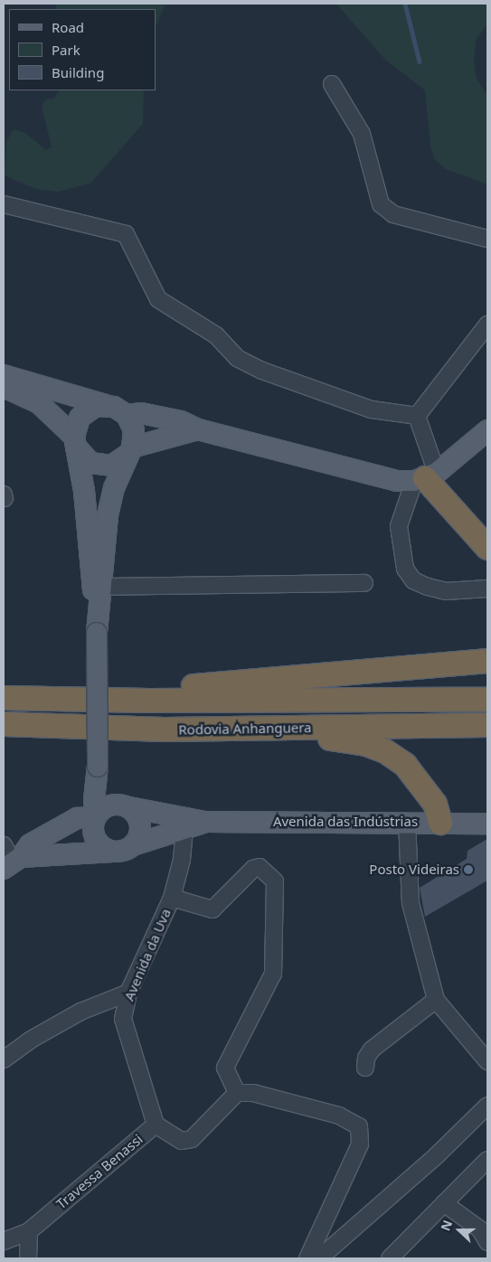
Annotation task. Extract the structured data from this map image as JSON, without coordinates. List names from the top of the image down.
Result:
{
  "streets": {
    "highway": ["Rodovia Anhanguera"],
    "main road": ["Avenida das Indústrias"],
    "street": ["Avenida da Uva", "Travessa Benassi"]
  },
  "crossings": [
    ["Avenida das Indústrias", "Avenida da Uva"],
    ["Avenida da Uva", "Travessa Benassi"]
  ],
  "places": ["Posto Videiras"],
  "legend": ["Road", "Park", "Building"],
  "north": "left"
}
